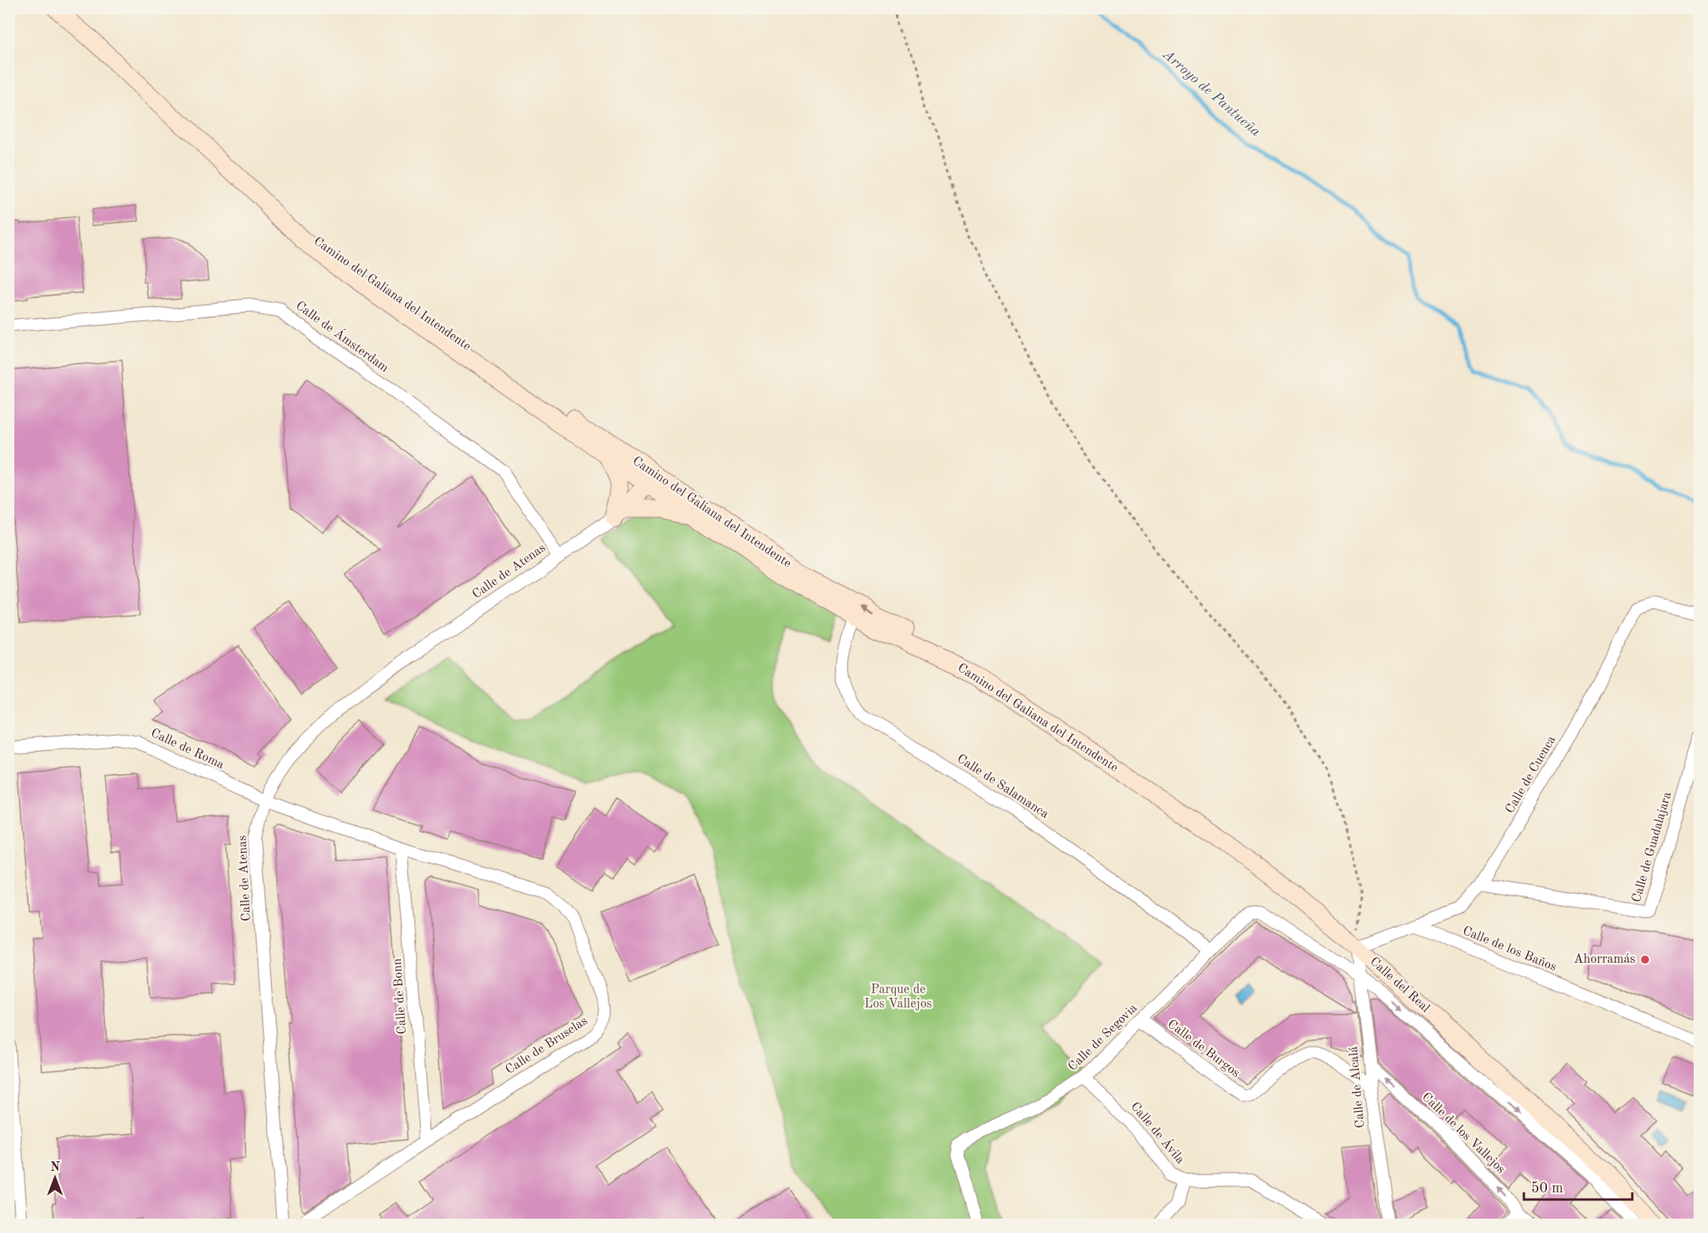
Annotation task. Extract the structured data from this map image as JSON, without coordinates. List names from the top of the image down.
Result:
{
  "streets": {
    "street": [
      "Camino del Galiana del Intendente",
      "Calle de Ámsterdam",
      "Calle de Atenas",
      "Calle de Roma",
      "Calle de Cuenca",
      "Calle de Salamanca",
      "Calle de Guadalajara",
      "Calle de los Baños",
      "Calle del Real",
      "Calle de Bonn",
      "Calle de Segovia",
      "Calle de Bruselas",
      "Calle de Burgos",
      "Calle de Alcalá",
      "Calle de Ávila",
      "Calle de los Vallejos"
    ]
  },
  "crossings": [
    ["Camino del Galiana del Intendente", "Calle de Salamanca"],
    ["Camino del Galiana del Intendente", "Calle del Real"],
    ["Calle de Ámsterdam", "Calle de Atenas"],
    ["Calle de Atenas", "Calle de Roma"],
    ["Calle de Atenas", "Calle de Bruselas"],
    ["Calle de Roma", "Calle de Bruselas"],
    ["Calle de Cuenca", "Calle de Guadalajara"],
    ["Calle de Cuenca", "Calle de los Baños"],
    ["Calle de Cuenca", "Calle del Real"],
    ["Calle de Cuenca", "Calle de Alcalá"],
    ["Calle de Salamanca", "Calle de Segovia"],
    ["Calle del Real", "Calle de Alcalá"],
    ["Calle de Bonn", "Calle de Bruselas"],
    ["Calle de Segovia", "Calle de Burgos"],
    ["Calle de Segovia", "Calle de Alcalá"],
    ["Calle de Segovia", "Calle de Ávila"],
    ["Calle de Burgos", "Calle de Alcalá"],
    ["Calle de Alcalá", "Calle de los Vallejos"]
  ],
  "water": ["Arroyo de Pantueña"],
  "parks": ["Parque de Los Vallejos"],
  "places": ["Ahorramás"],
  "scale_bar": "50 m",
  "north": "top"
}
